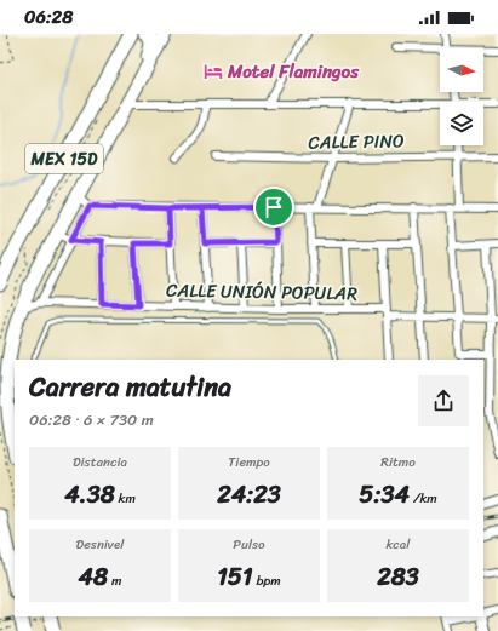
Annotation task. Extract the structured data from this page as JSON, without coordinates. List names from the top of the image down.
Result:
{
  "streets": {
    "highway": ["MEX 15D"],
    "street": ["CALLE PINO", "CALLE UNIÓN POPULAR"]
  },
  "crossings": [
    ["MEX 15D", "CALLE UNIÓN POPULAR"]
  ],
  "places": {
    "hotel": ["Motel Flamingos"]
  },
  "north": "right",
  "page": {
    "status": "06:28",
    "heading": ["Carrera matutina", "06:28 · 6 × 730 m"],
    "stats": [
      ["Distancia", "4.38 km"],
      ["Tiempo", "24:23"],
      ["Ritmo", "5:34 /km"],
      ["Desnivel", "48 m"],
      ["Pulso", "151 bpm"],
      ["kcal", "283"]
    ]
  }
}
